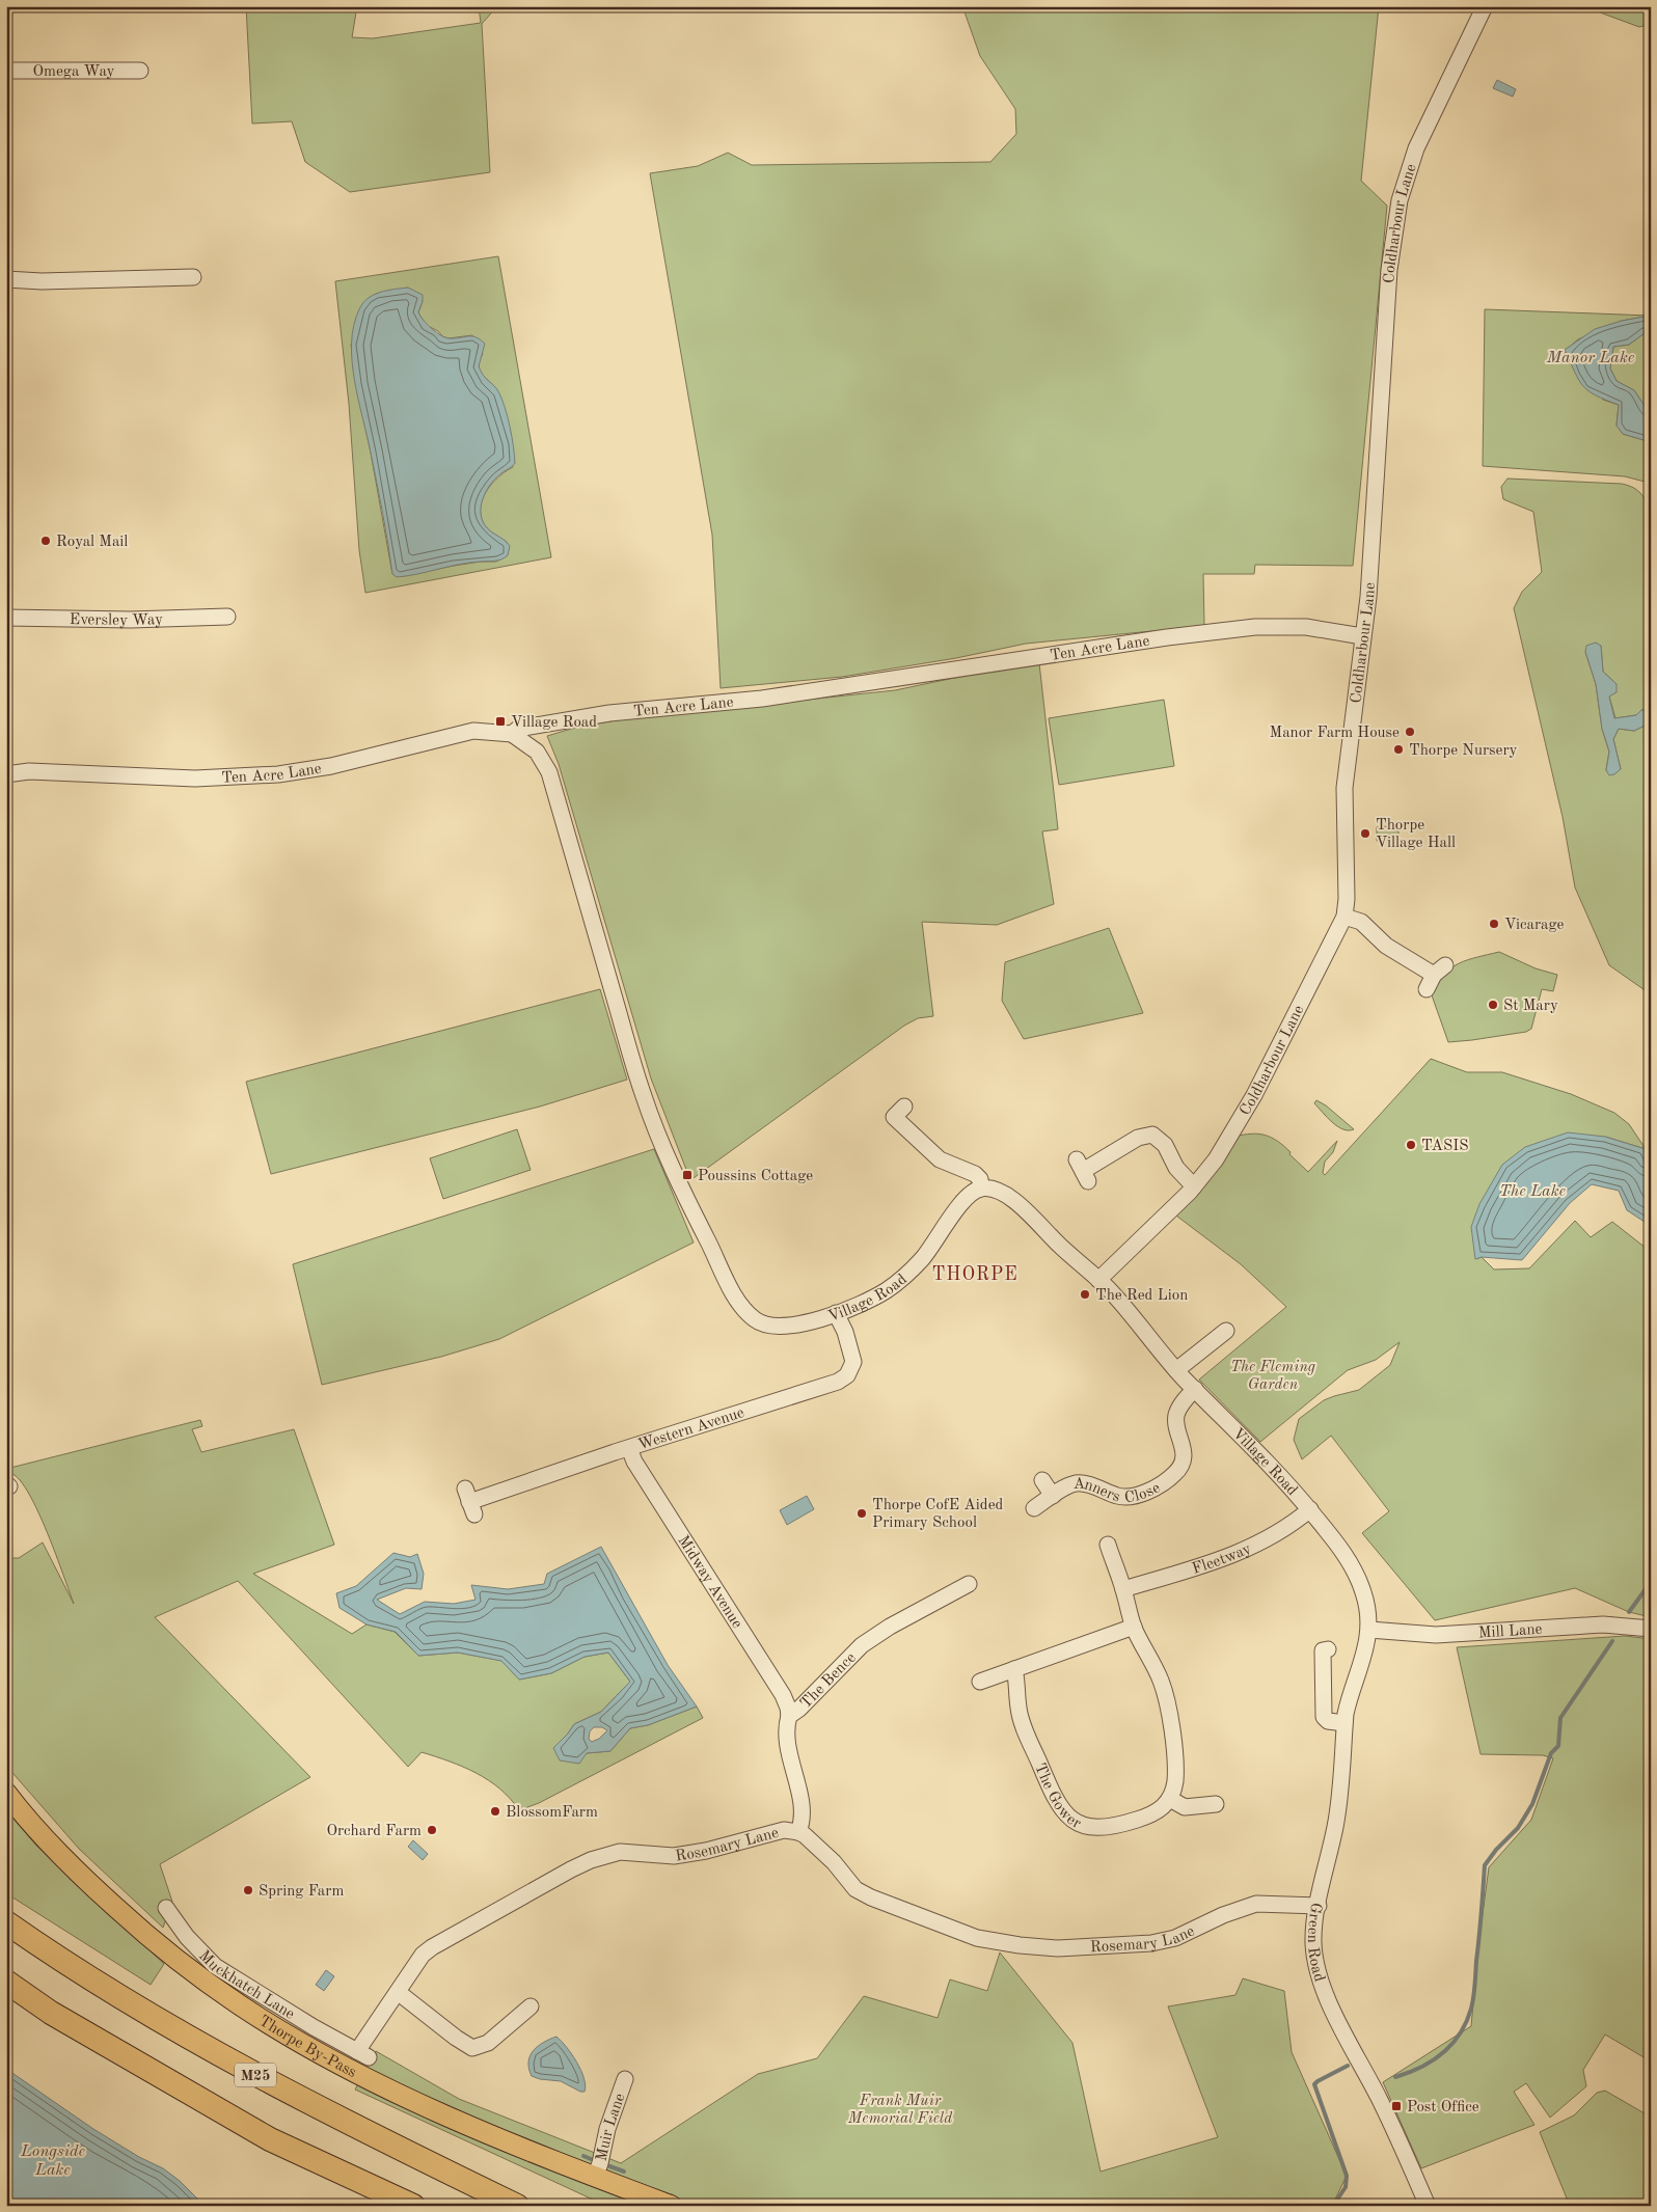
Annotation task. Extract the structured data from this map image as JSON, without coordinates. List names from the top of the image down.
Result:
{
  "streets": {
    "highway": ["M25"],
    "main road": ["Thorpe By-Pass"],
    "street": [
      "Omega Way",
      "Coldharbour Lane",
      "Eversley Way",
      "Ten Acre Lane",
      "Village Road",
      "Western Avenue",
      "Anners Close",
      "Fleetway",
      "Midway Avenue",
      "Mill Lane",
      "The Bence",
      "The Gower",
      "Rosemary Lane",
      "Green Road",
      "Muckhatch Lane",
      "Muir Lane"
    ]
  },
  "crossings": [
    ["Coldharbour Lane", "Ten Acre Lane"],
    ["Coldharbour Lane", "Village Road"],
    ["Ten Acre Lane", "Village Road"],
    ["Village Road", "Western Avenue"],
    ["Village Road", "Anners Close"],
    ["Village Road", "Fleetway"],
    ["Village Road", "Mill Lane"],
    ["Village Road", "Green Road"],
    ["Western Avenue", "Midway Avenue"],
    ["Midway Avenue", "The Bence"],
    ["Mill Lane", "Green Road"],
    ["The Bence", "Rosemary Lane"],
    ["Rosemary Lane", "Green Road"],
    ["Rosemary Lane", "Muckhatch Lane"],
    ["Thorpe By-Pass", "Muir Lane"]
  ],
  "districts": ["THORPE"],
  "water": ["Manor Lake", "The Lake", "Longside Lake"],
  "parks": ["The Fleming Garden", "Frank Muir Memorial Field"],
  "places": {
    "other": [
      "Royal Mail",
      "Manor Farm House",
      "Thorpe Nursery",
      "Thorpe Village Hall",
      "Vicarage",
      "St Mary",
      "TASIS",
      "The Red Lion",
      "Thorpe CofE Aided Primary School",
      "BlossomFarm",
      "Orchard Farm",
      "Spring Farm"
    ],
    "transit": ["Village Road", "Poussins Cottage", "Post Office"]
  }
}
